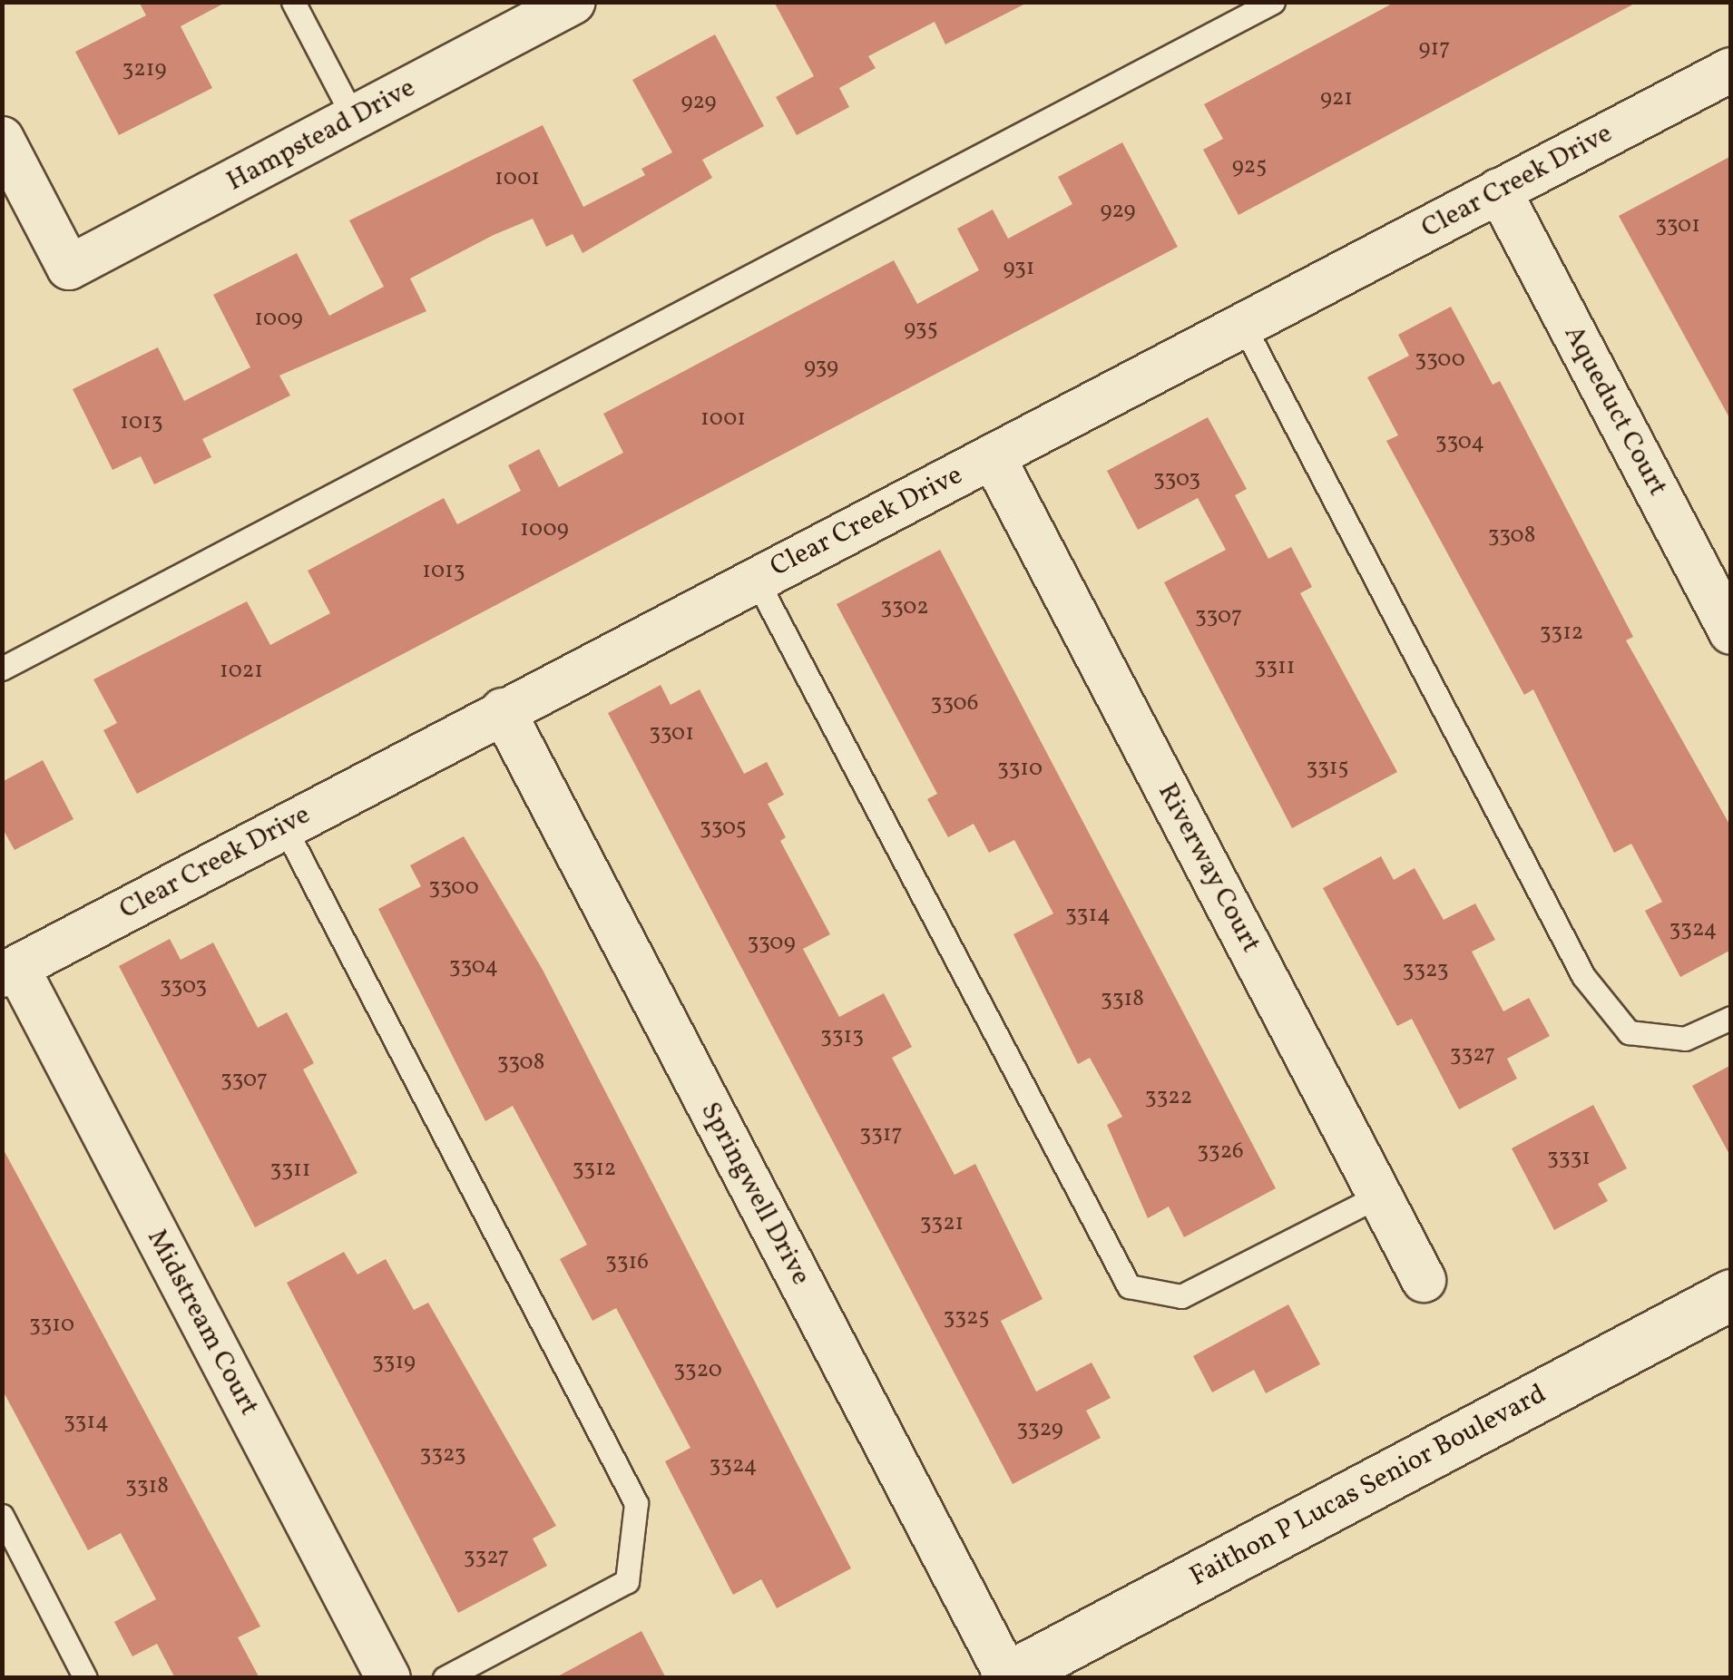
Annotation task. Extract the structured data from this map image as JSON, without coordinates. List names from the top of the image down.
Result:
{
  "streets": {
    "street": [
      "Hampstead Drive",
      "Clear Creek Drive",
      "Aqueduct Court",
      "Riverway Court",
      "Springwell Drive",
      "Midstream Court",
      "Faithon P Lucas Senior Boulevard"
    ]
  },
  "crossings": [
    ["Clear Creek Drive", "Aqueduct Court"],
    ["Clear Creek Drive", "Riverway Court"],
    ["Clear Creek Drive", "Springwell Drive"],
    ["Clear Creek Drive", "Midstream Court"],
    ["Springwell Drive", "Faithon P Lucas Senior Boulevard"]
  ],
  "house_numbers": [
    "917",
    "3219",
    "921",
    "929",
    "925",
    "1001",
    "929",
    "3301",
    "931",
    "1009",
    "935",
    "3300",
    "939",
    "1001",
    "1013",
    "3304",
    "3303",
    "1009",
    "3308",
    "1013",
    "3302",
    "3307",
    "3312",
    "3311",
    "1021",
    "3306",
    "3301",
    "3315",
    "3310",
    "3305",
    "3300",
    "3314",
    "3324",
    "3309",
    "3304",
    "3323",
    "3303",
    "3318",
    "3313",
    "3327",
    "3308",
    "3307",
    "3322",
    "3317",
    "3326",
    "3331",
    "3312",
    "3311",
    "3321",
    "3316",
    "3325",
    "3310",
    "3319",
    "3320",
    "3314",
    "3329",
    "3323",
    "3324",
    "3318",
    "3327"
  ]
}
